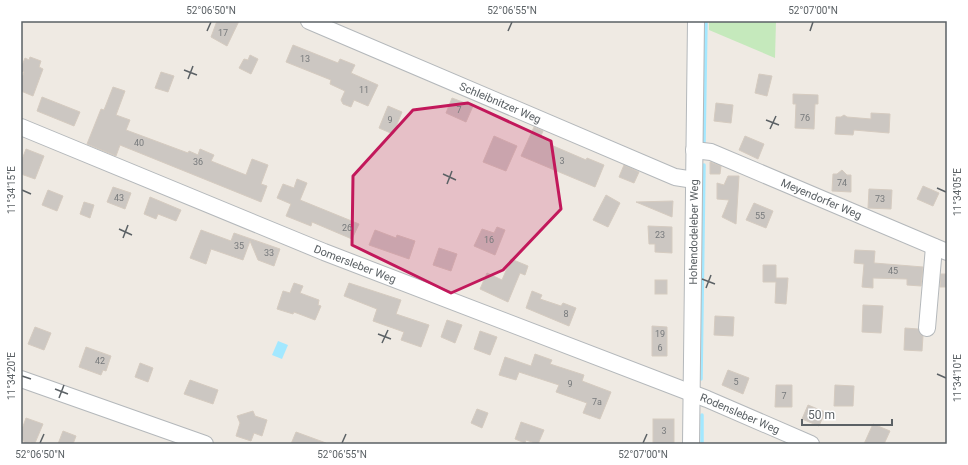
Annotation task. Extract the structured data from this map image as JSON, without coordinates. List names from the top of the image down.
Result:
{
  "streets": {
    "street": [
      "Schleibnitzer Weg",
      "Meyendorfer Weg",
      "Hohendodeleber Weg",
      "Domersleber Weg",
      "Rodensleber Weg"
    ]
  },
  "crossings": [
    ["Schleibnitzer Weg", "Hohendodeleber Weg"],
    ["Meyendorfer Weg", "Hohendodeleber Weg"],
    ["Hohendodeleber Weg", "Domersleber Weg"],
    ["Hohendodeleber Weg", "Rodensleber Weg"],
    ["Domersleber Weg", "Rodensleber Weg"]
  ],
  "house_numbers": [
    "17",
    "13",
    "11",
    "7",
    "76",
    "9",
    "40",
    "3",
    "36",
    "74",
    "43",
    "73",
    "55",
    "26",
    "23",
    "16",
    "35",
    "33",
    "45",
    "8",
    "19",
    "6",
    "42",
    "5",
    "9",
    "7",
    "7a",
    "3"
  ],
  "scale_bar": "50 m",
  "coordinates": [
    "52°06'50\"N",
    "52°06'55\"N",
    "52°07'00\"N",
    "11°34'15\"E",
    "11°34'05\"E",
    "11°34'20\"E",
    "11°34'10\"E"
  ]
}
